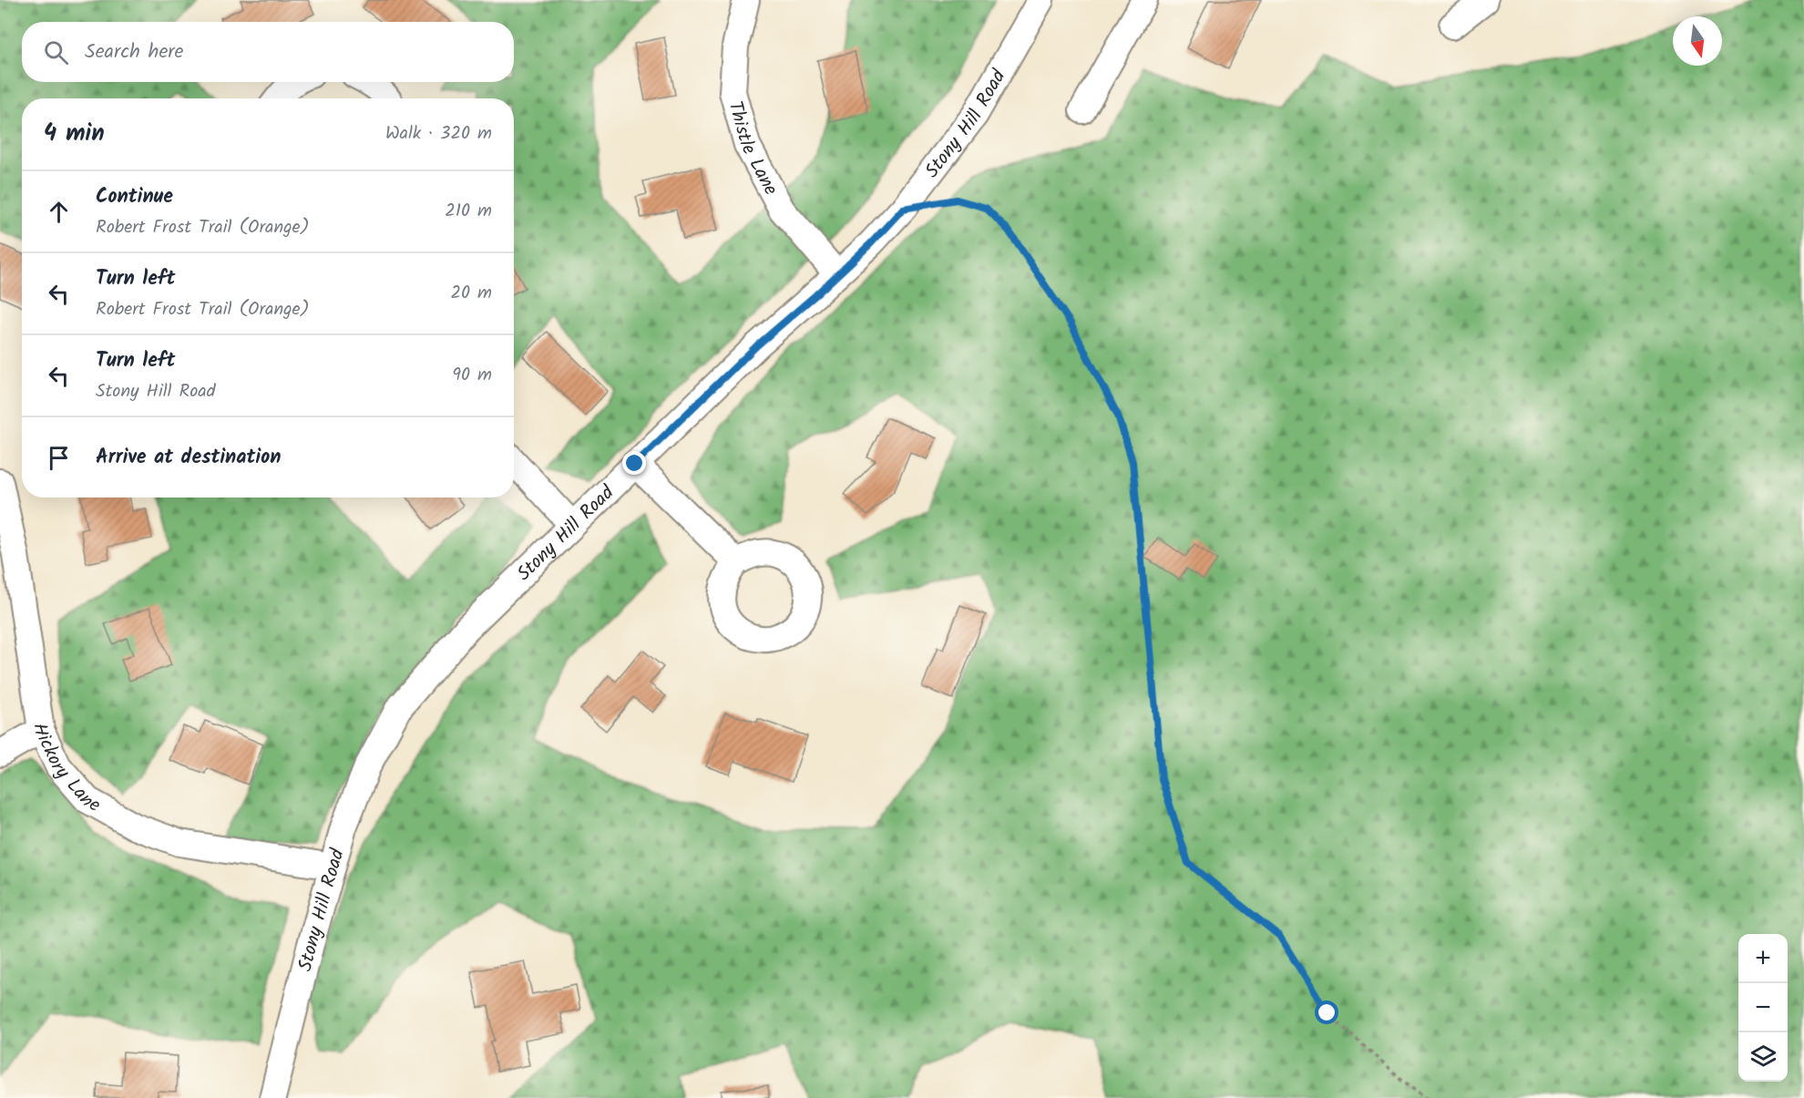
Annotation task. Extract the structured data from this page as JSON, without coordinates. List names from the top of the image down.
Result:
{
  "streets": {
    "street": ["Stony Hill Road", "Thistle Lane", "Hickory Lane"]
  },
  "crossings": [
    ["Stony Hill Road", "Thistle Lane"],
    ["Stony Hill Road", "Hickory Lane"]
  ],
  "north": "bottom",
  "page": {
    "search": "Search here",
    "heading": ["4 min", "Walk · 320 m"],
    "list": [
      ["Continue", "Robert Frost Trail (Orange)", "210 m"],
      ["Turn left", "Robert Frost Trail (Orange)", "20 m"],
      ["Turn left", "Stony Hill Road", "90 m"],
      "Arrive at destination"
    ],
    "map_buttons": ["+", "−"]
  }
}
